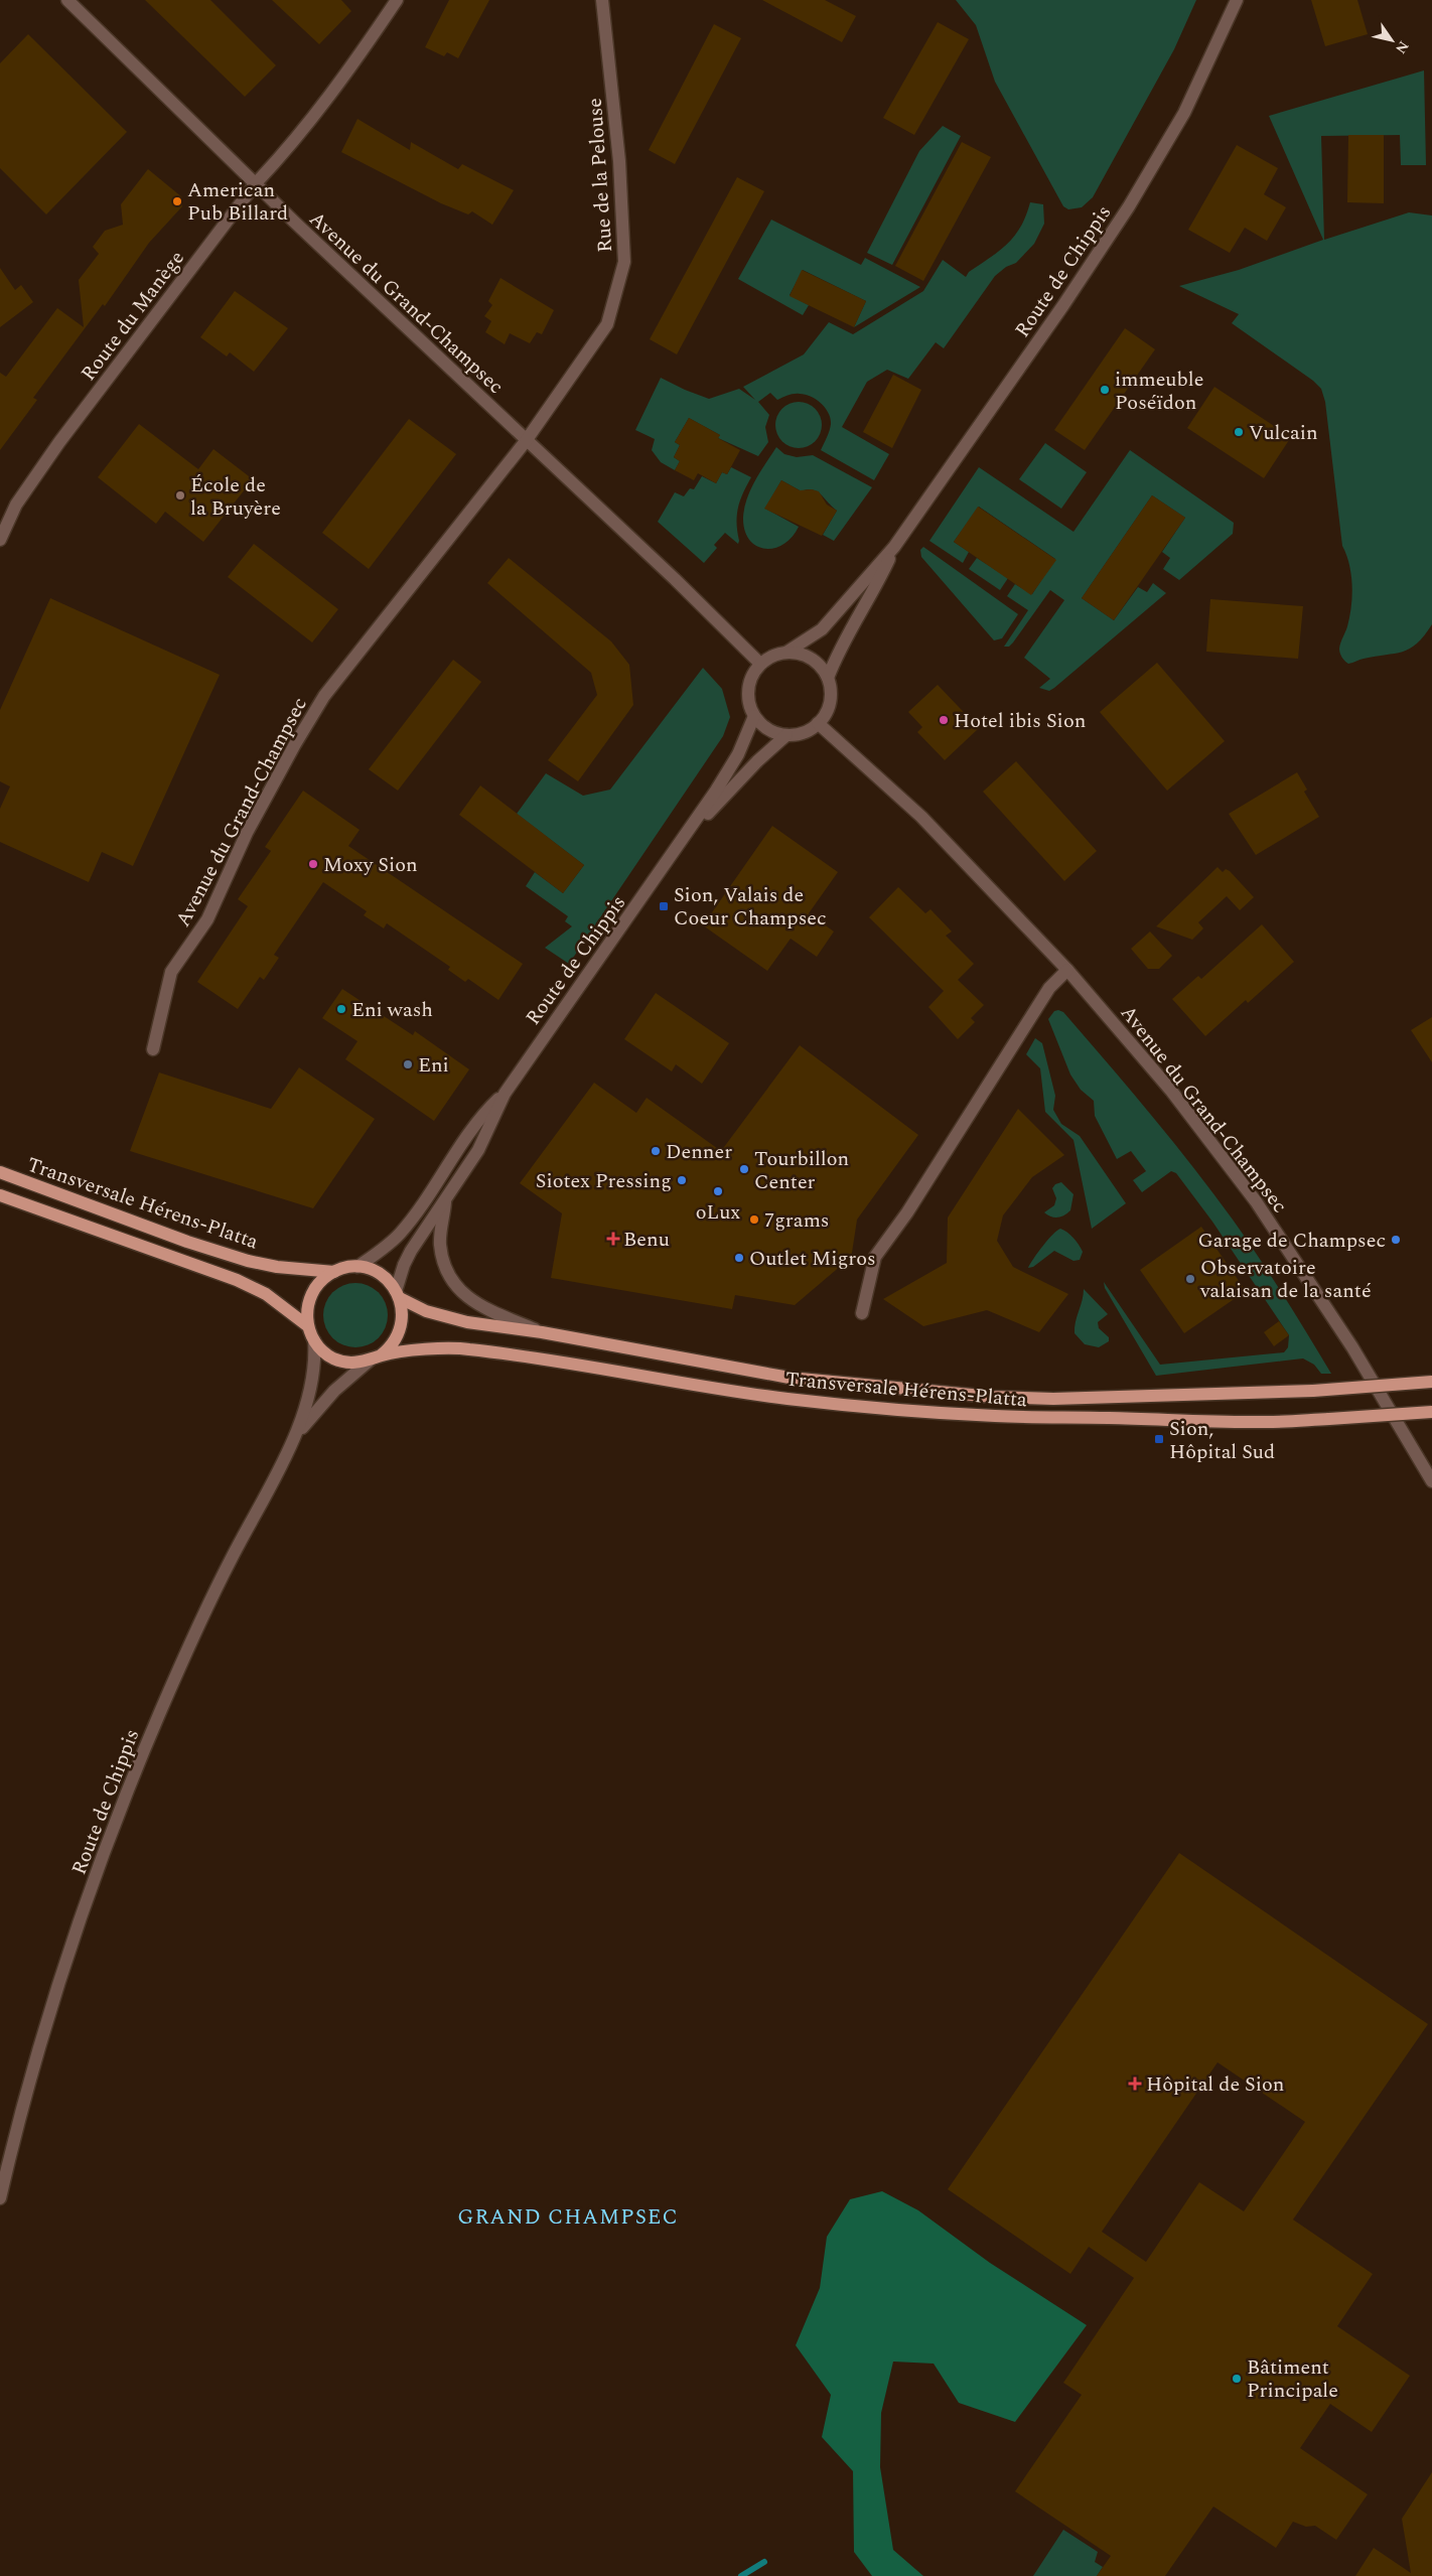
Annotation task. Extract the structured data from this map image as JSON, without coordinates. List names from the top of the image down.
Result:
{
  "streets": {
    "main road": ["Transversale Hérens-Platta"],
    "street": [
      "Rue de la Pelouse",
      "Route de Chippis",
      "Avenue du Grand-Champsec",
      "Route du Manège"
    ]
  },
  "crossings": [
    ["Rue de la Pelouse", "Avenue du Grand-Champsec"],
    ["Route de Chippis", "Avenue du Grand-Champsec"],
    ["Route de Chippis", "Transversale Hérens-Platta"],
    ["Avenue du Grand-Champsec", "Route du Manège"]
  ],
  "districts": ["GRAND CHAMPSEC"],
  "places": {
    "other": [
      "American Pub Billard",
      "immeuble Poséïdon",
      "Vulcain",
      "École de la Bruyère",
      "Hotel ibis Sion",
      "Moxy Sion",
      "Eni wash",
      "Eni",
      "Denner",
      "Tourbillon Center",
      "Siotex Pressing",
      "oLux",
      "7grams",
      "Garage de Champsec",
      "Outlet Migros",
      "Observatoire valaisan de la santé",
      "Bâtiment Principale"
    ],
    "transit": ["Sion, Valais de Coeur Champsec", "Sion, Hôpital Sud"],
    "health": ["Benu", "Hôpital de Sion"]
  },
  "north": "bottom right"
}
